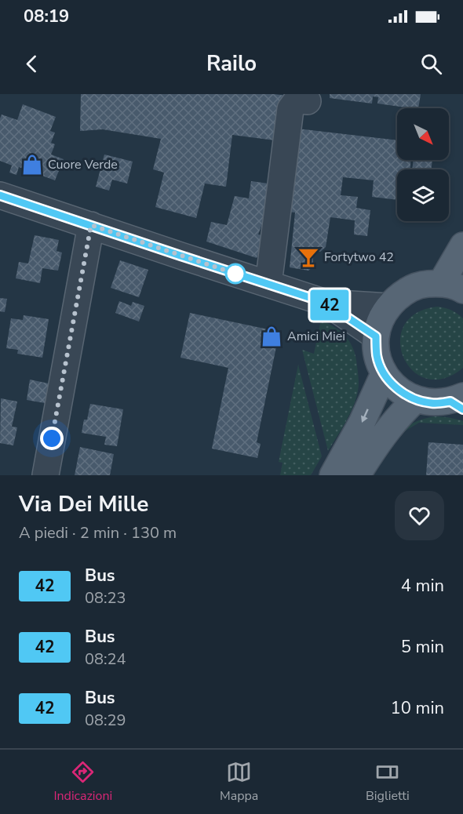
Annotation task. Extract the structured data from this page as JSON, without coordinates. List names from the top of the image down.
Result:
{
  "places": {
    "shop": ["Cuore Verde", "Amici Miei"],
    "bar": ["Fortytwo 42"]
  },
  "lines": ["bus line 42"],
  "north": "bottom right",
  "page": {
    "status": "08:19",
    "header": "Railo",
    "on_map": "42",
    "heading": ["Via Dei Mille", "A piedi · 2 min · 130 m"],
    "list": [
      {
        "mark": "42",
        "name": "Bus",
        "note": "08:23",
        "value": "4 min"
      },
      {
        "mark": "42",
        "name": "Bus",
        "note": "08:24",
        "value": "5 min"
      },
      {
        "mark": "42",
        "name": "Bus",
        "note": "08:29",
        "value": "10 min"
      }
    ],
    "tabs": ["Indicazioni", "Mappa", "Biglietti"]
  }
}
